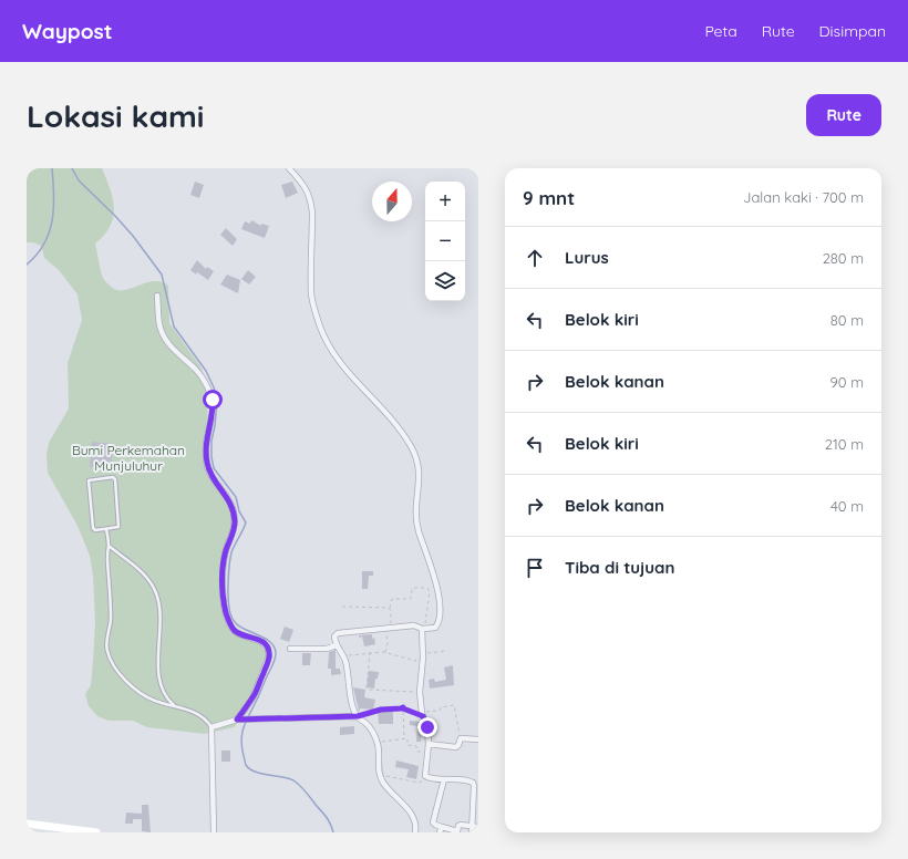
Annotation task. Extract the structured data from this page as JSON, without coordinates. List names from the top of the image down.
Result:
{
  "parks": ["Bumi Perkemahan Munjuluhur"],
  "north": "top",
  "page": {
    "header": "Waypost",
    "nav": ["Peta", "Rute", "Disimpan"],
    "buttons": "Rute",
    "title": "Lokasi kami",
    "heading": ["9 mnt", "Jalan kaki · 700 m"],
    "map_buttons": ["+", "−"],
    "list": [
      ["Lurus", "280 m"],
      ["Belok kiri", "80 m"],
      ["Belok kanan", "90 m"],
      ["Belok kiri", "210 m"],
      ["Belok kanan", "40 m"],
      "Tiba di tujuan"
    ]
  }
}
